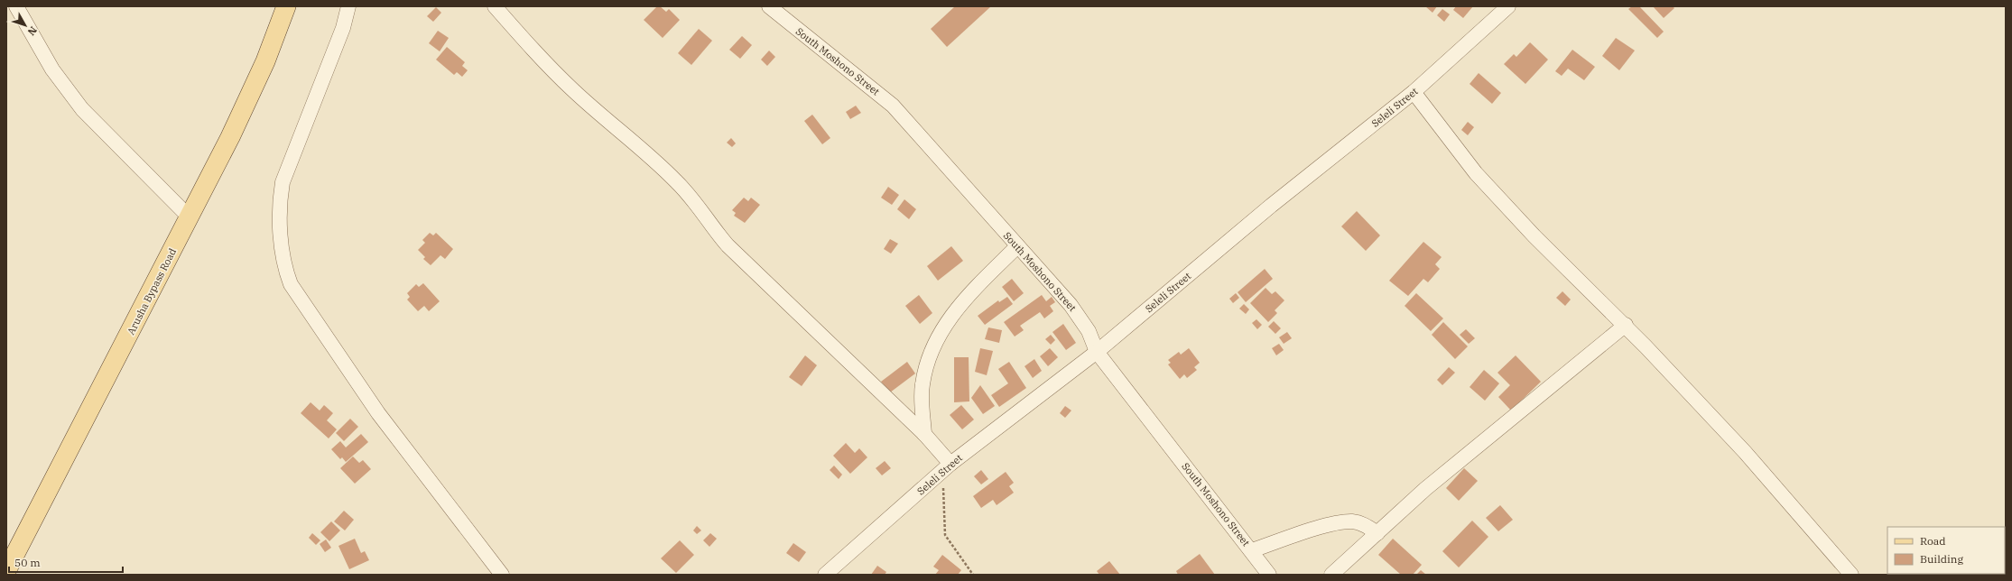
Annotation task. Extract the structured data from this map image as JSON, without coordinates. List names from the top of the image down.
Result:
{
  "streets": {
    "main road": ["Arusha Bypass Road"],
    "street": ["South Moshono Street", "Seleli Street"]
  },
  "crossings": [
    ["South Moshono Street", "Seleli Street"]
  ],
  "legend": ["Road", "Building"],
  "scale_bar": "50 m",
  "north": "bottom right"
}
